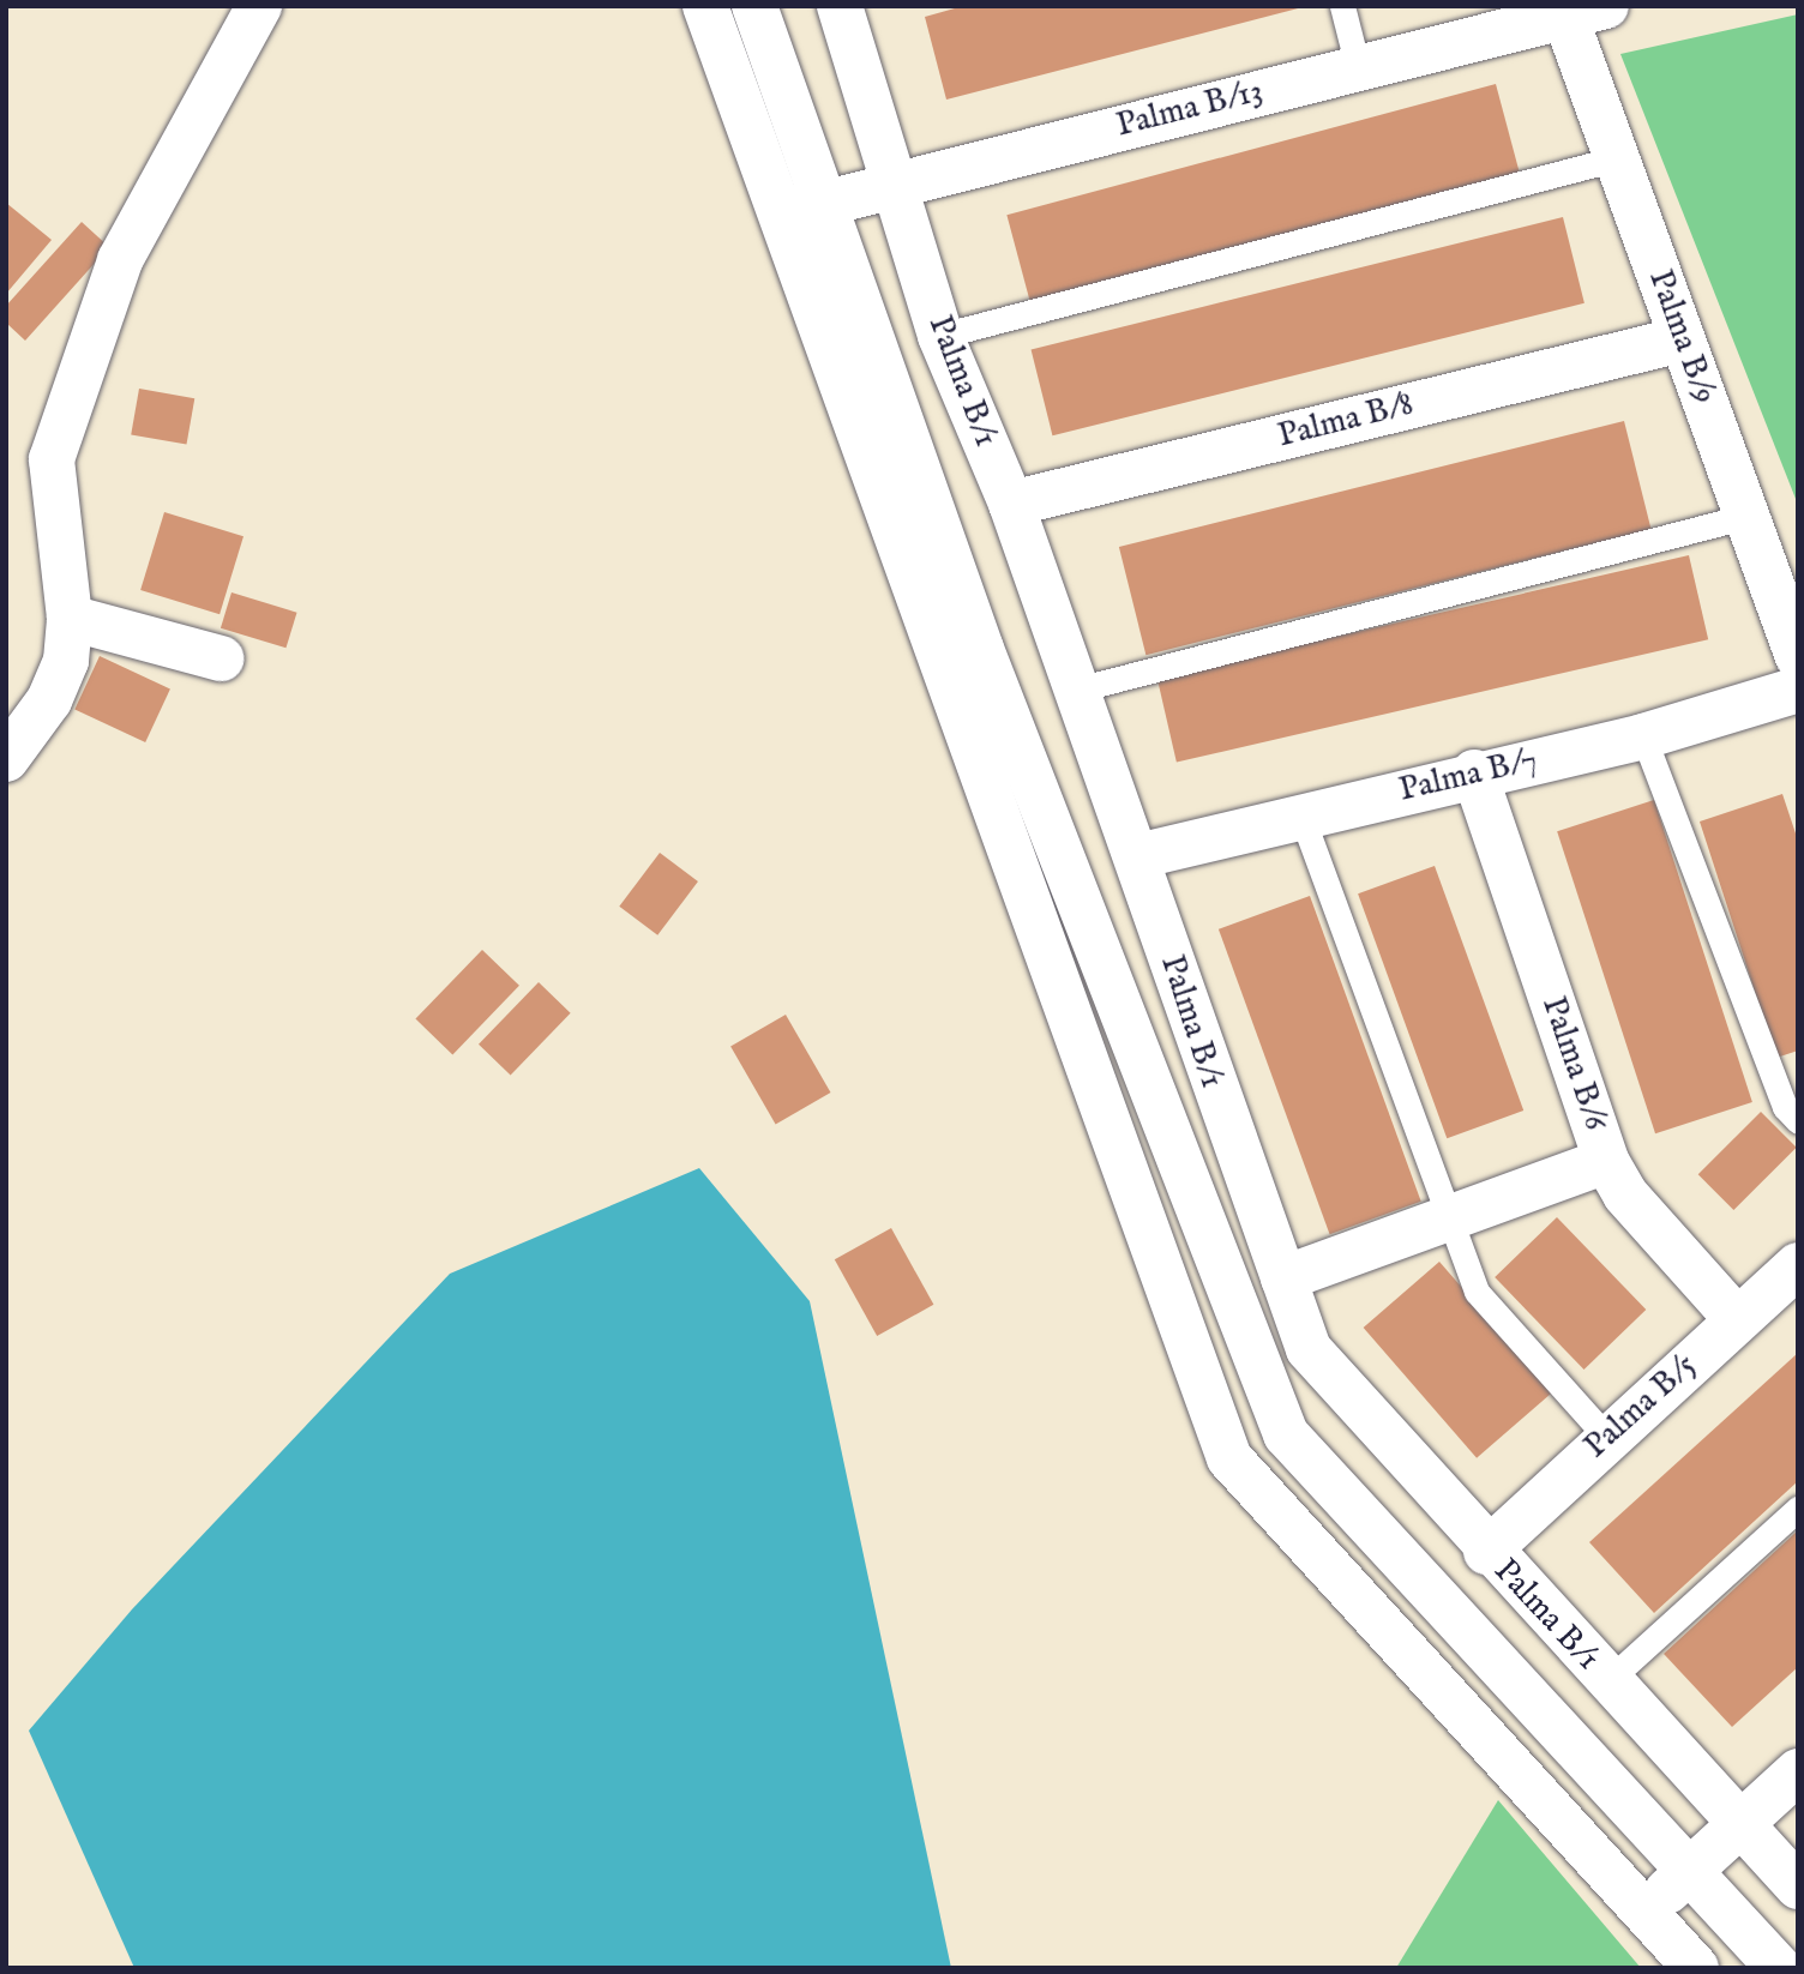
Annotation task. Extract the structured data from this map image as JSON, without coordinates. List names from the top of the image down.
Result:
{
  "streets": {
    "street": [
      "Palma B/13",
      "Palma B/9",
      "Palma B/1",
      "Palma B/8",
      "Palma B/7",
      "Palma B/6",
      "Palma B/5"
    ]
  },
  "crossings": [
    ["Palma B/13", "Palma B/9"],
    ["Palma B/13", "Palma B/1"],
    ["Palma B/9", "Palma B/8"],
    ["Palma B/1", "Palma B/8"],
    ["Palma B/1", "Palma B/7"],
    ["Palma B/1", "Palma B/5"],
    ["Palma B/7", "Palma B/6"],
    ["Palma B/6", "Palma B/5"]
  ]
}
